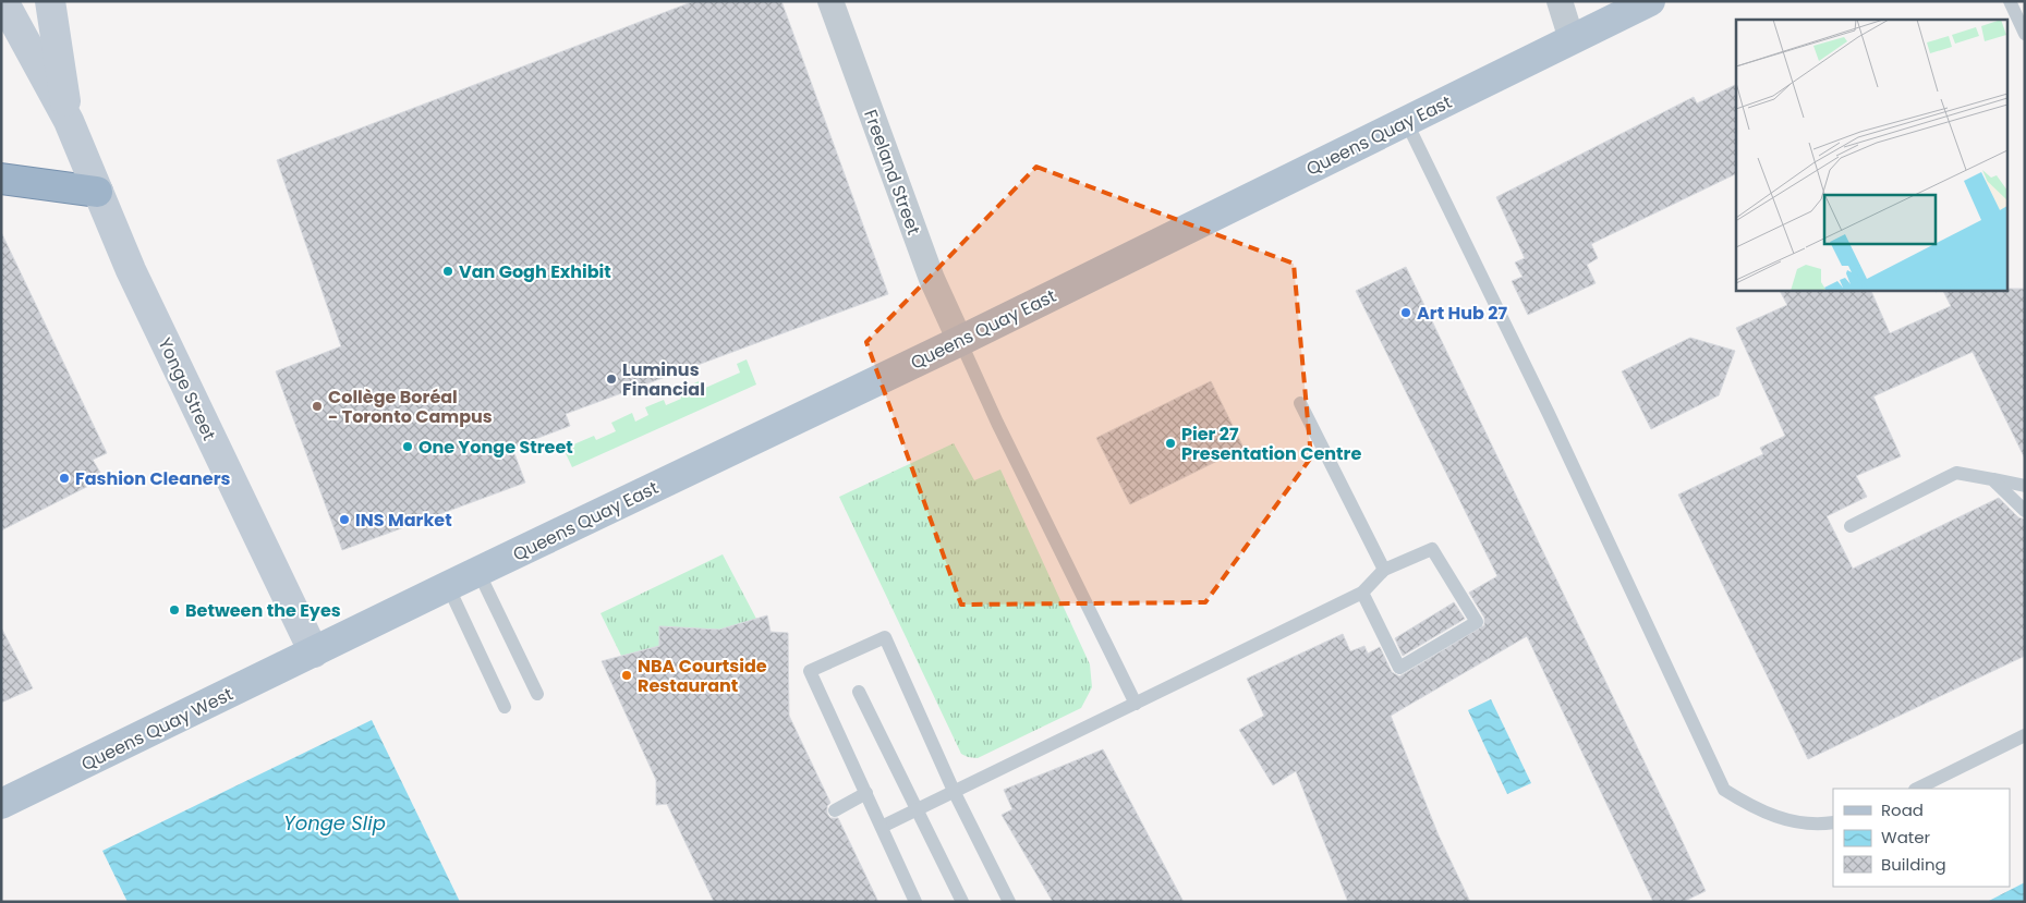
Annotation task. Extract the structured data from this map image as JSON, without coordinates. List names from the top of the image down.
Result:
{
  "streets": {
    "main road": ["Queens Quay East", "Yonge Street", "Queens Quay West"],
    "street": ["Freeland Street"]
  },
  "crossings": [
    ["Queens Quay East", "Freeland Street"],
    ["Queens Quay East", "Yonge Street"],
    ["Queens Quay East", "Queens Quay West"],
    ["Yonge Street", "Queens Quay West"]
  ],
  "water": ["Yonge Slip"],
  "places": [
    "Van Gogh Exhibit",
    "Art Hub 27",
    "Luminus Financial",
    "Collège Boréal - Toronto Campus",
    "Pier 27 Presentation Centre",
    "One Yonge Street",
    "Fashion Cleaners",
    "INS Market",
    "Between the Eyes",
    "NBA Courtside Restaurant"
  ],
  "legend": ["Road", "Water", "Building"]
}
